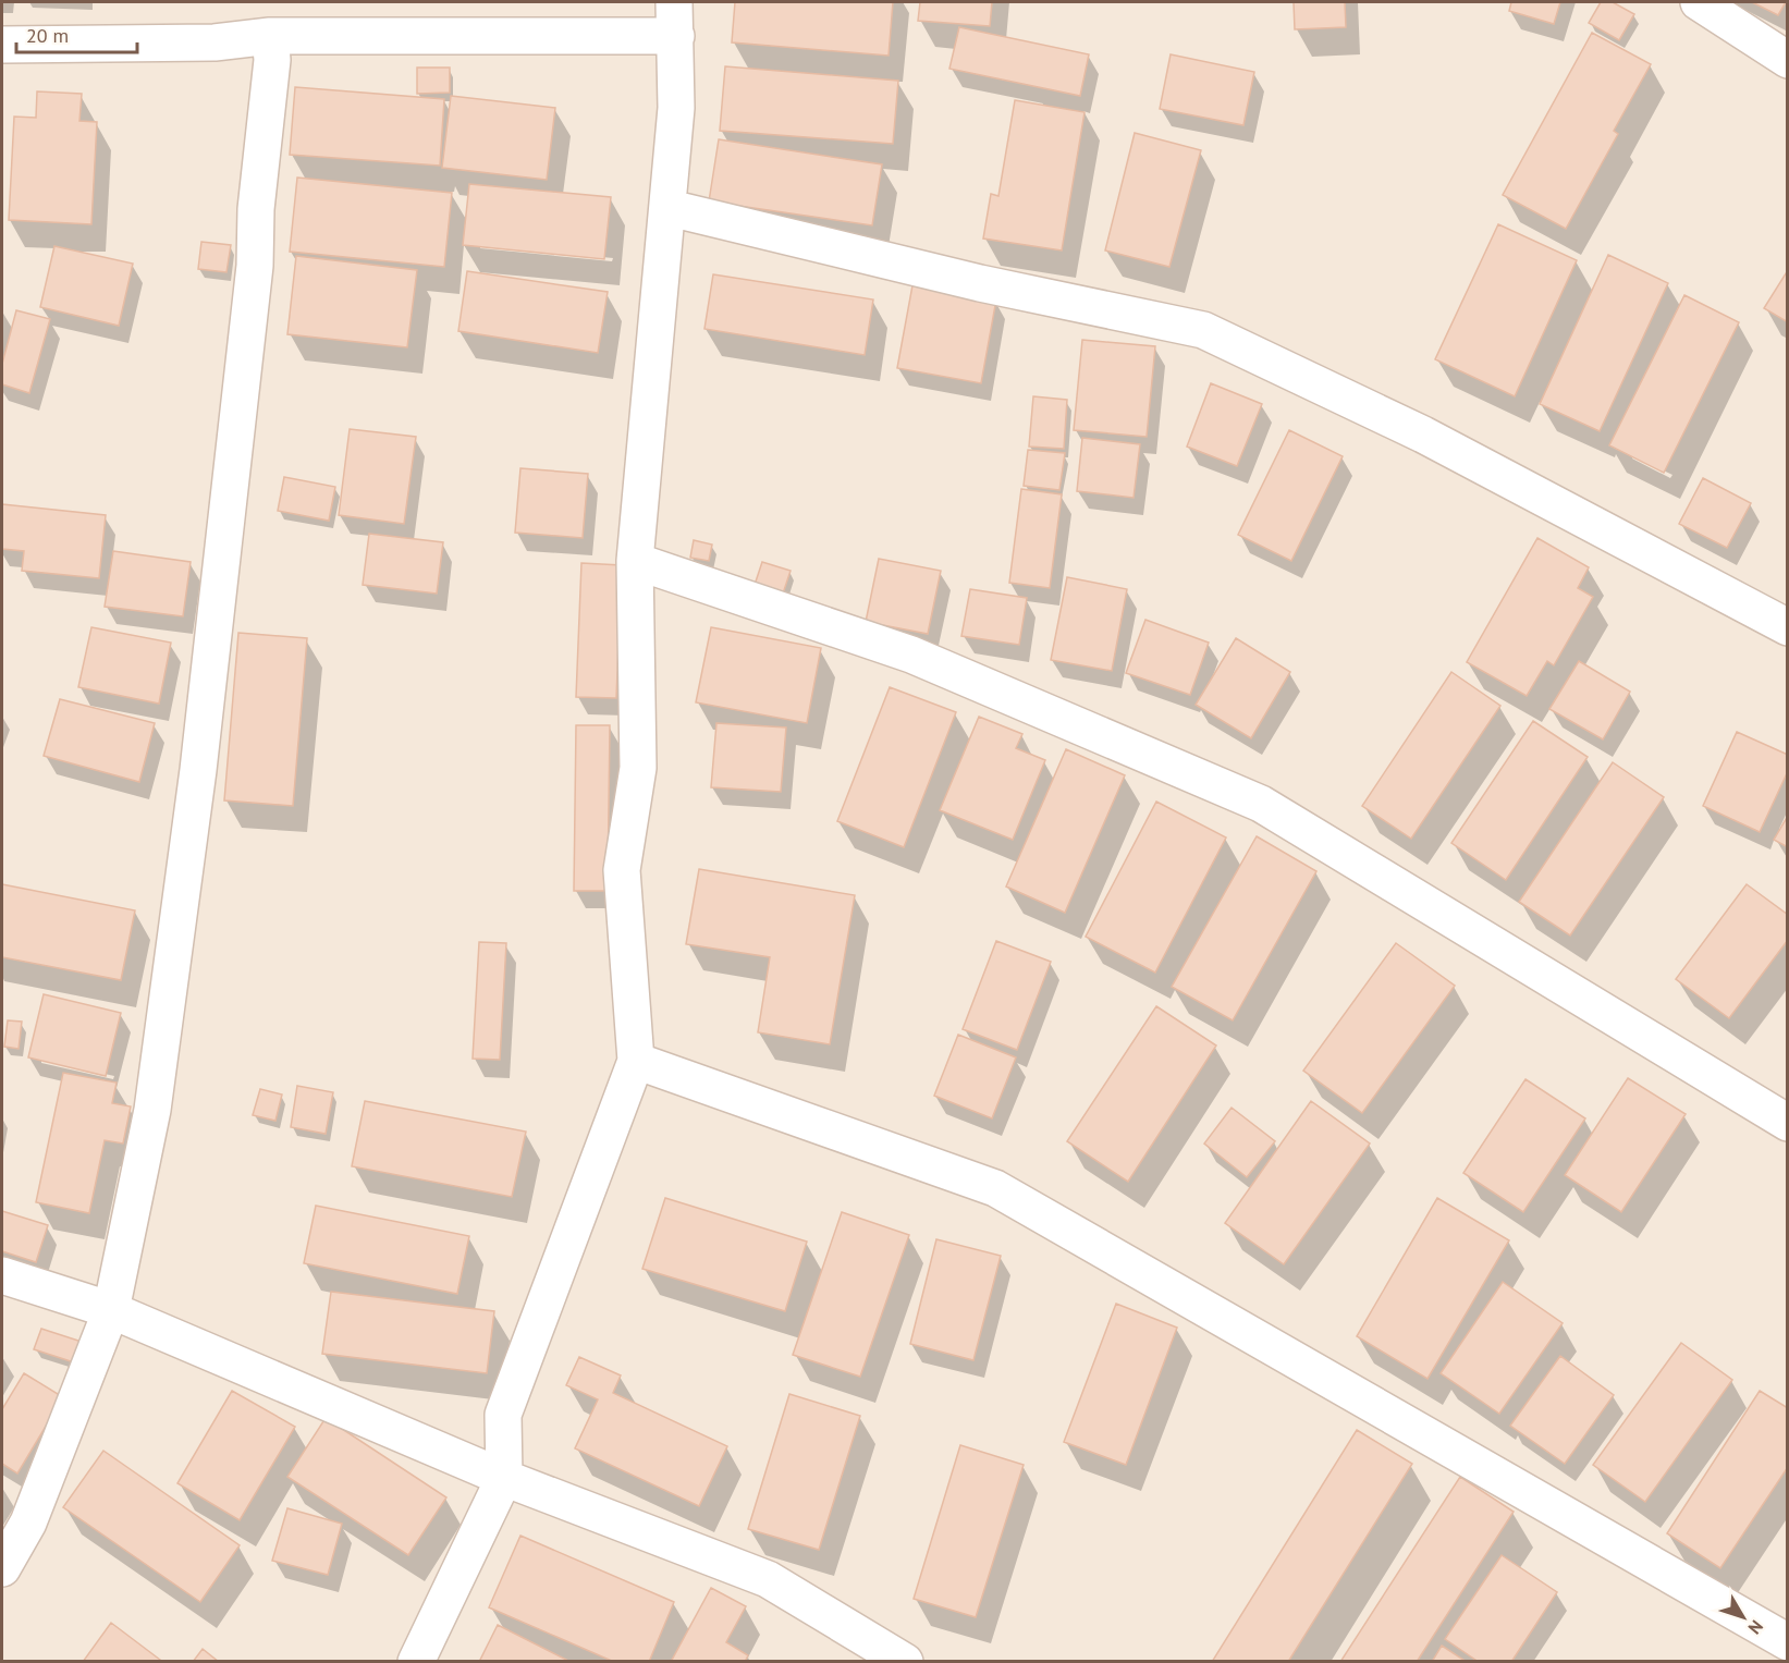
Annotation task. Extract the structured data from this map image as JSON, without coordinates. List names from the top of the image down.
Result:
{
  "scale_bar": "20 m",
  "north": "bottom right"
}
